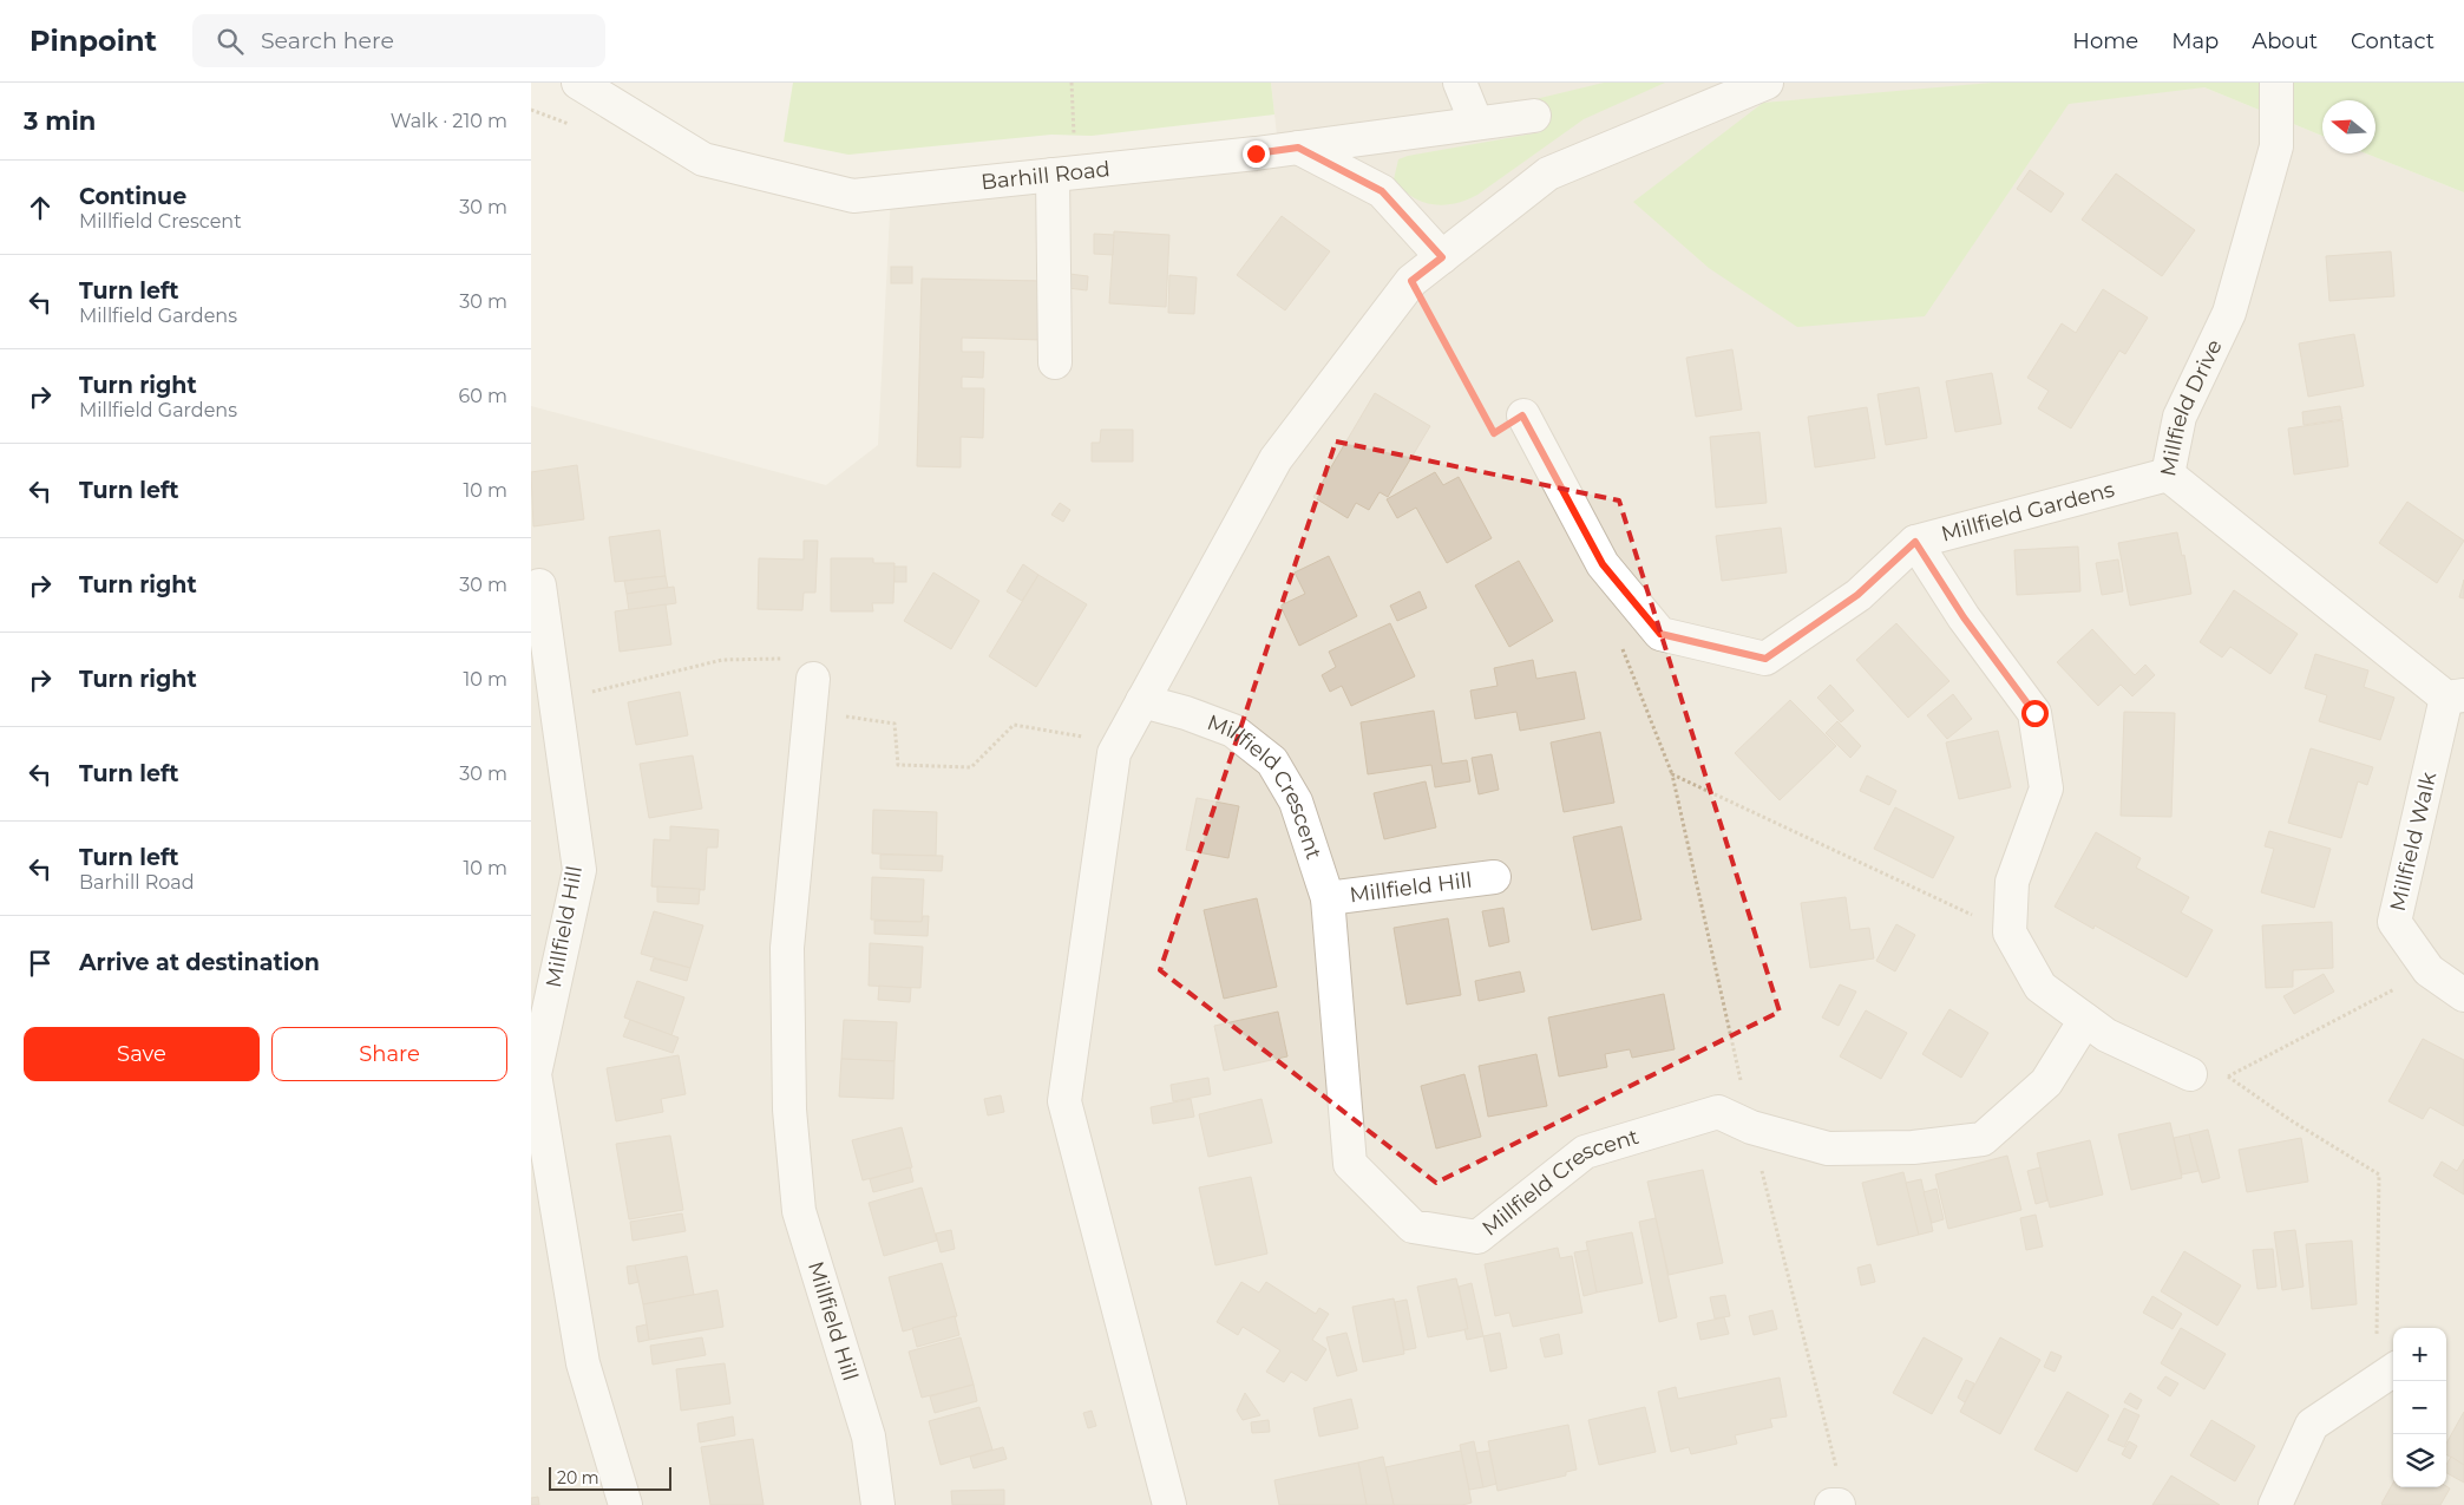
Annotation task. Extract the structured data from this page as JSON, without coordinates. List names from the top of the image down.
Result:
{
  "streets": {
    "street": [
      "Barhill Road",
      "Millfield Drive",
      "Millfield Gardens",
      "Millfield Crescent",
      "Millfield Walk",
      "Millfield Hill"
    ]
  },
  "crossings": [
    ["Millfield Drive", "Millfield Gardens"],
    ["Millfield Drive", "Millfield Walk"],
    ["Millfield Crescent", "Millfield Hill"]
  ],
  "scale_bar": "20 m",
  "north": "left",
  "page": {
    "header": "Pinpoint",
    "search": "Search here",
    "nav": [
      "Home",
      "Map",
      "About",
      "Contact"
    ],
    "heading": ["3 min", "Walk · 210 m"],
    "list": [
      ["Continue", "Millfield Crescent", "30 m"],
      ["Turn left", "Millfield Gardens", "30 m"],
      ["Turn right", "Millfield Gardens", "60 m"],
      ["Turn left", "10 m"],
      ["Turn right", "30 m"],
      ["Turn right", "10 m"],
      ["Turn left", "30 m"],
      ["Turn left", "Barhill Road", "10 m"],
      "Arrive at destination"
    ],
    "buttons": ["Save", "Share"],
    "map_buttons": ["+", "−"],
    "scale": "20 m"
  }
}
